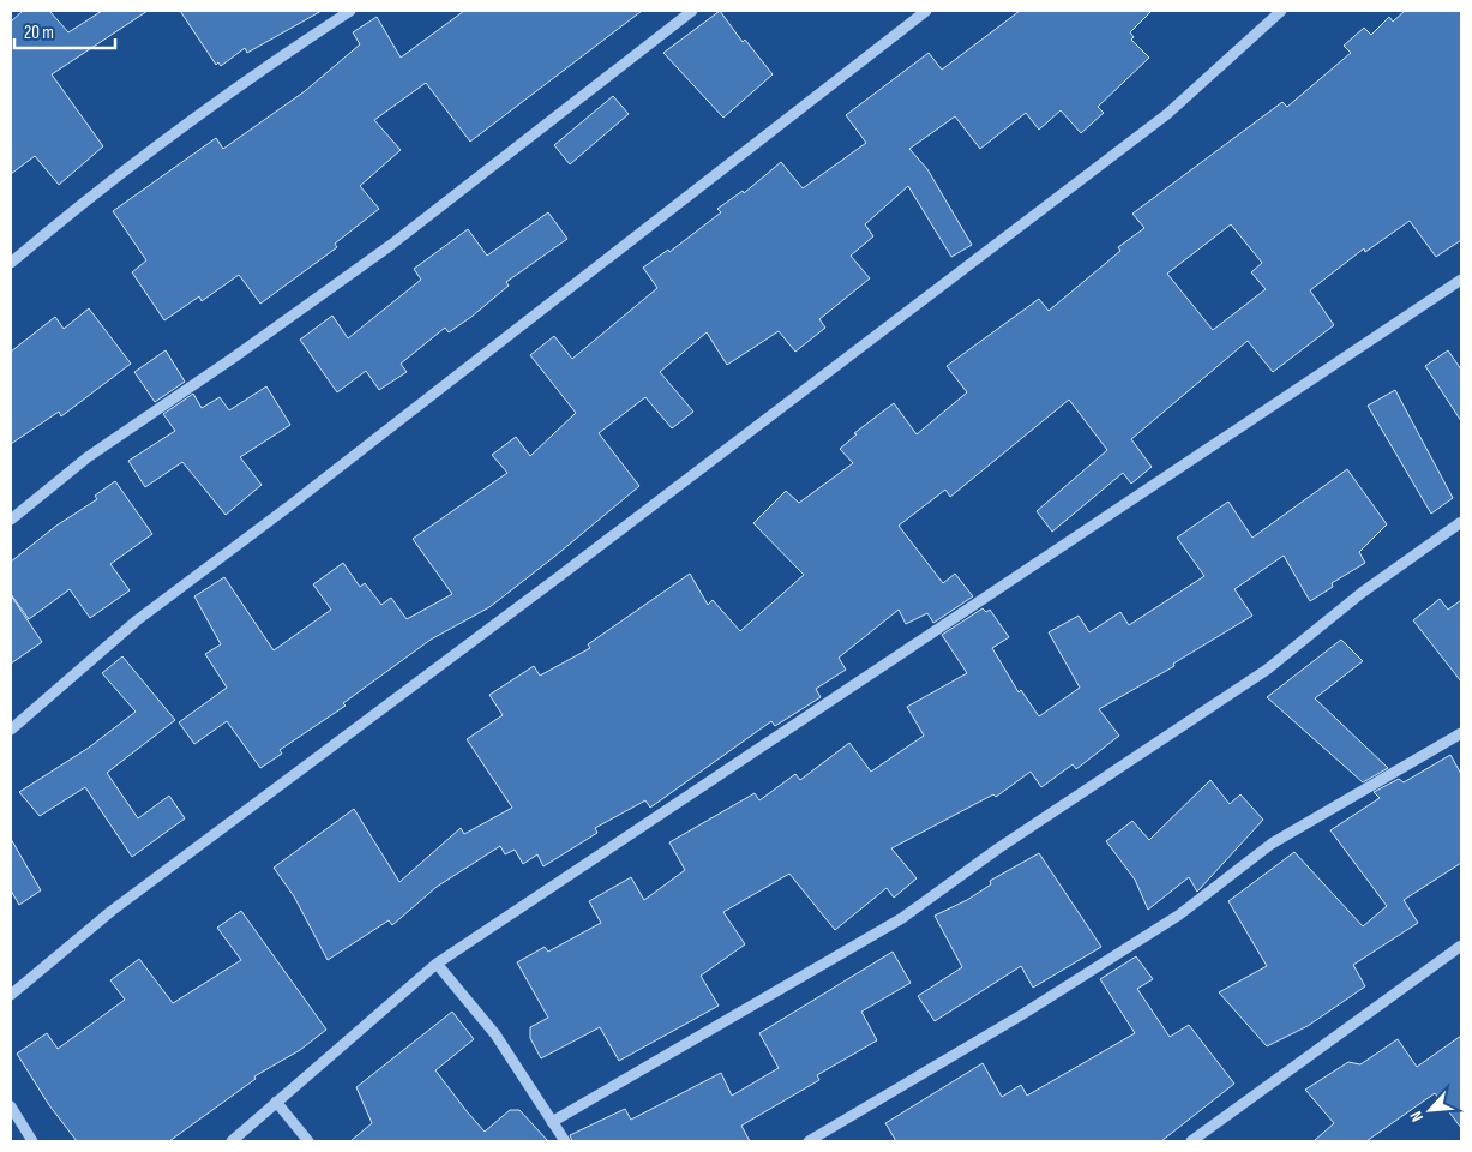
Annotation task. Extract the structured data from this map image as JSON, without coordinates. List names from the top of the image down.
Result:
{
  "scale_bar": "20 m",
  "north": "bottom left"
}
